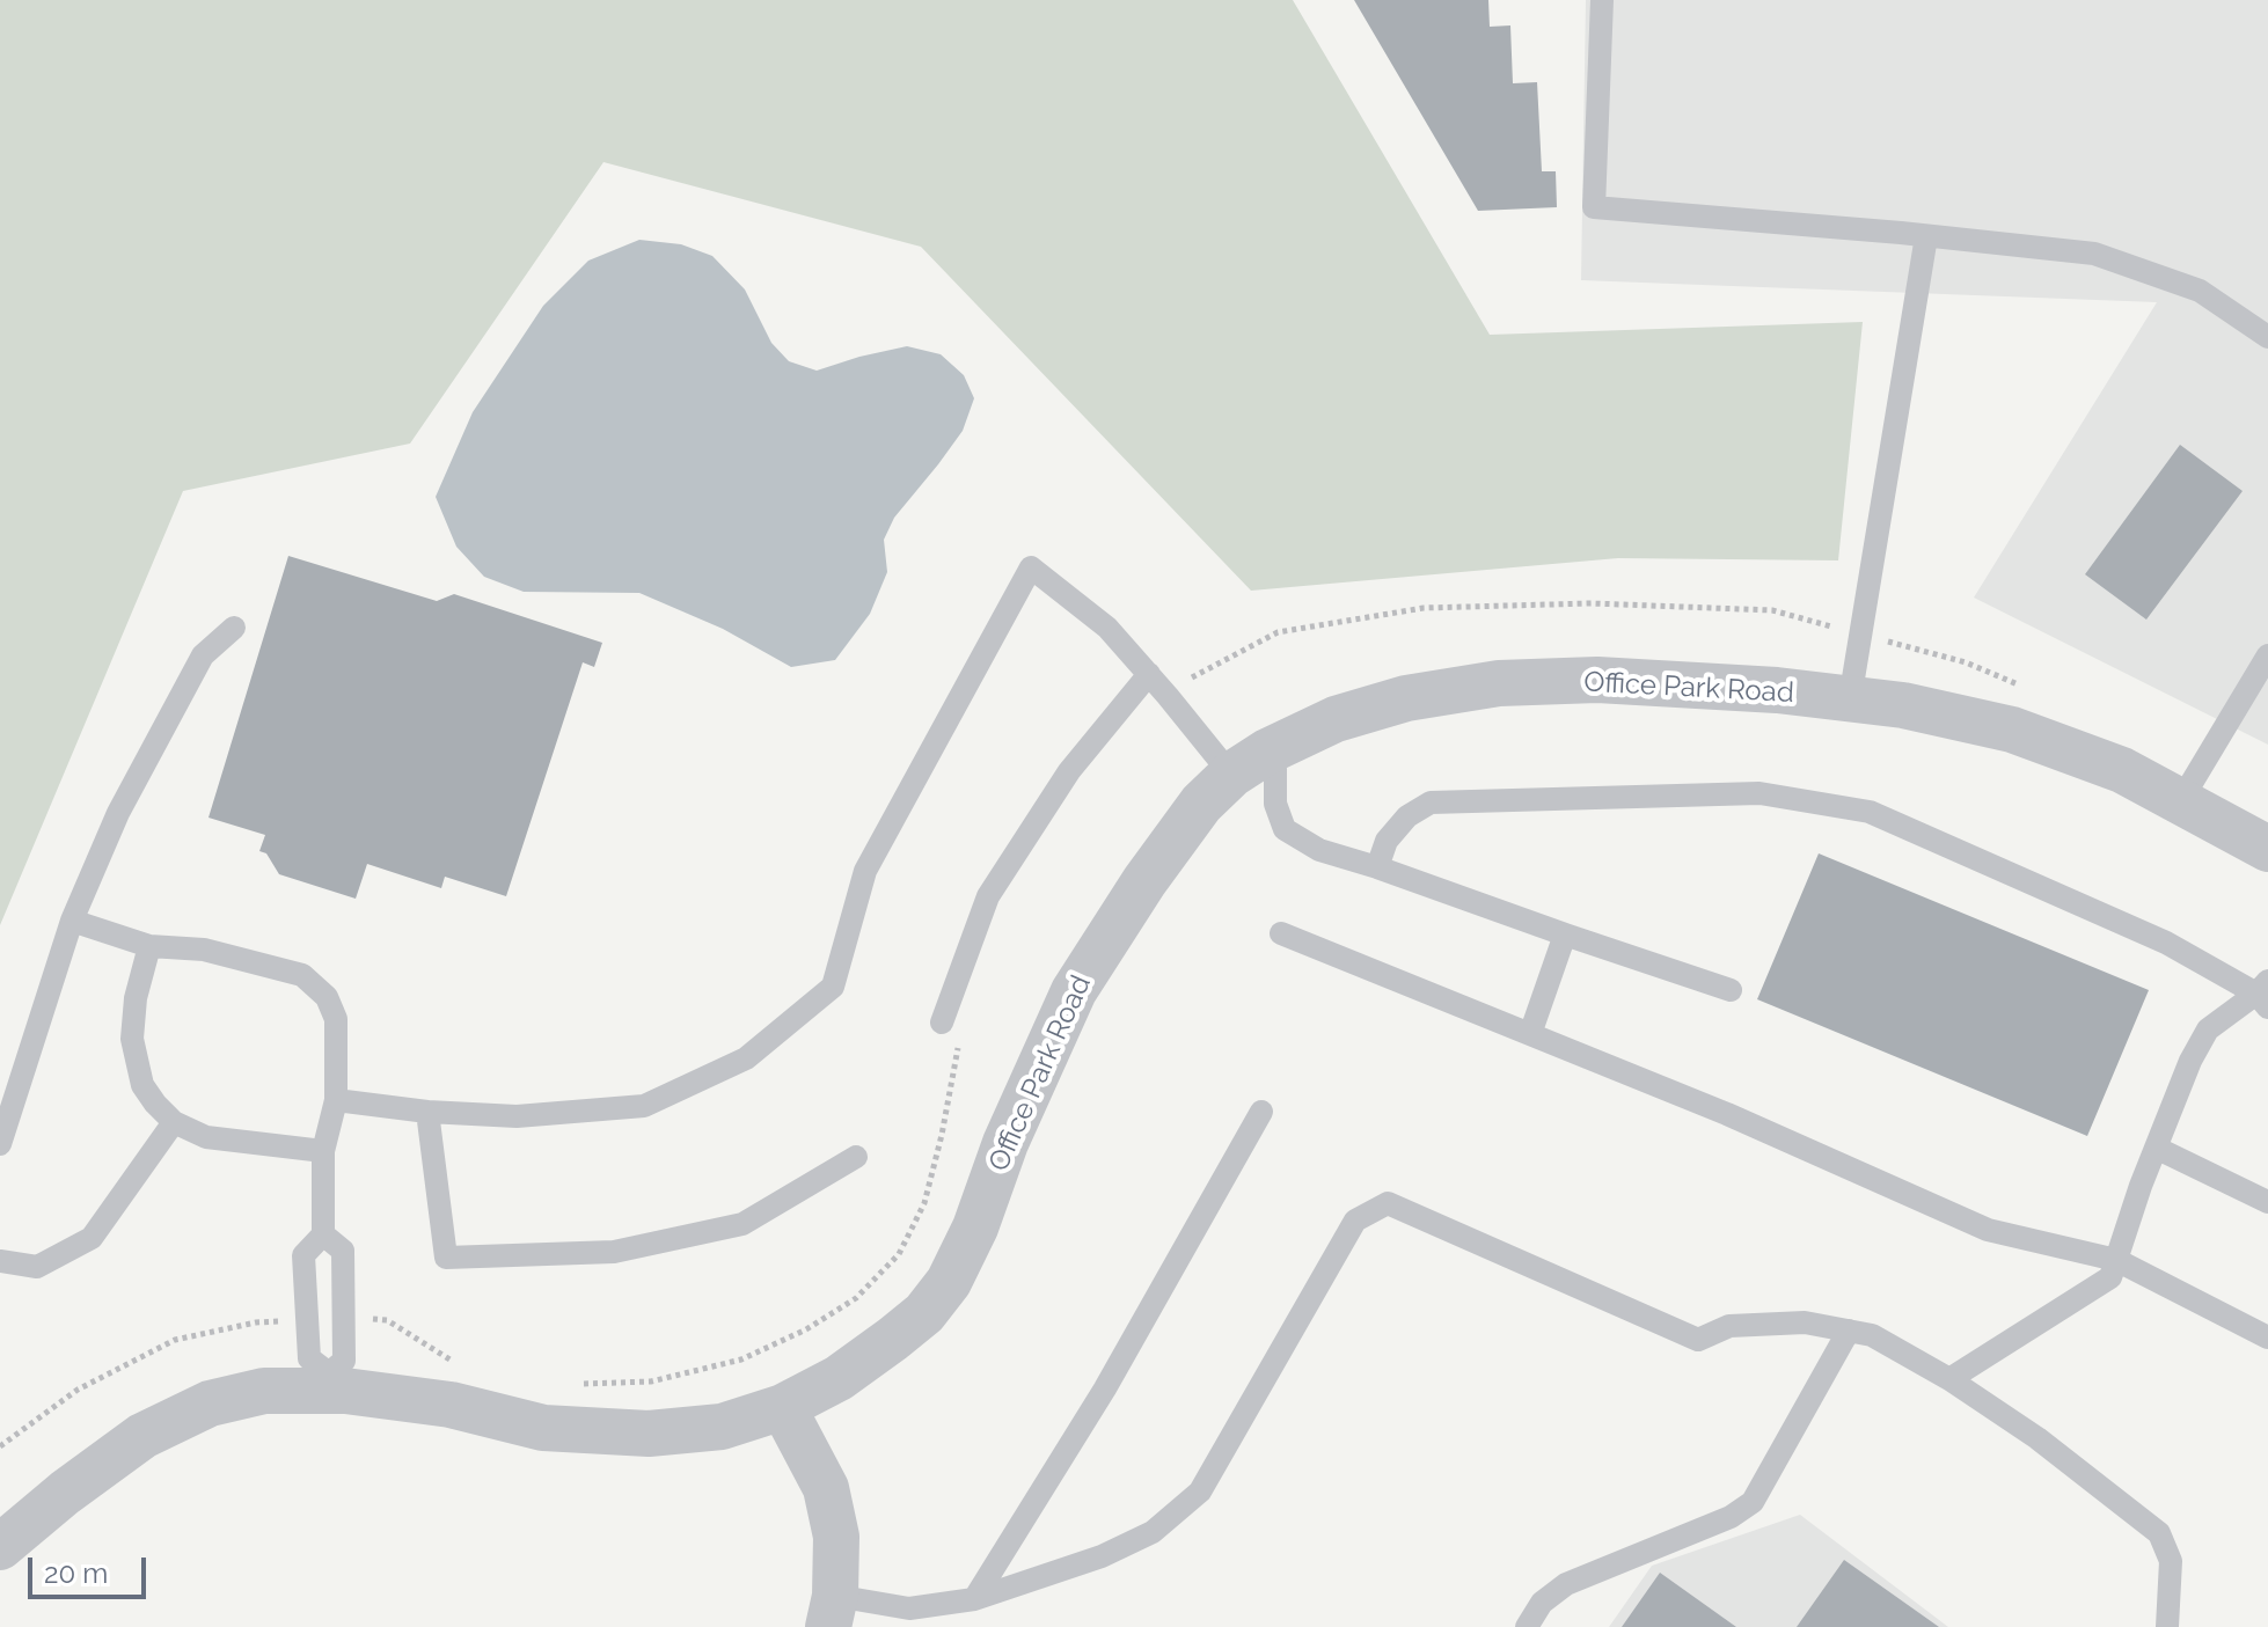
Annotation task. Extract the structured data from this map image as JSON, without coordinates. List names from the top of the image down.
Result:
{
  "streets": {
    "street": ["Office Park Road"]
  },
  "scale_bar": "20 m"
}
